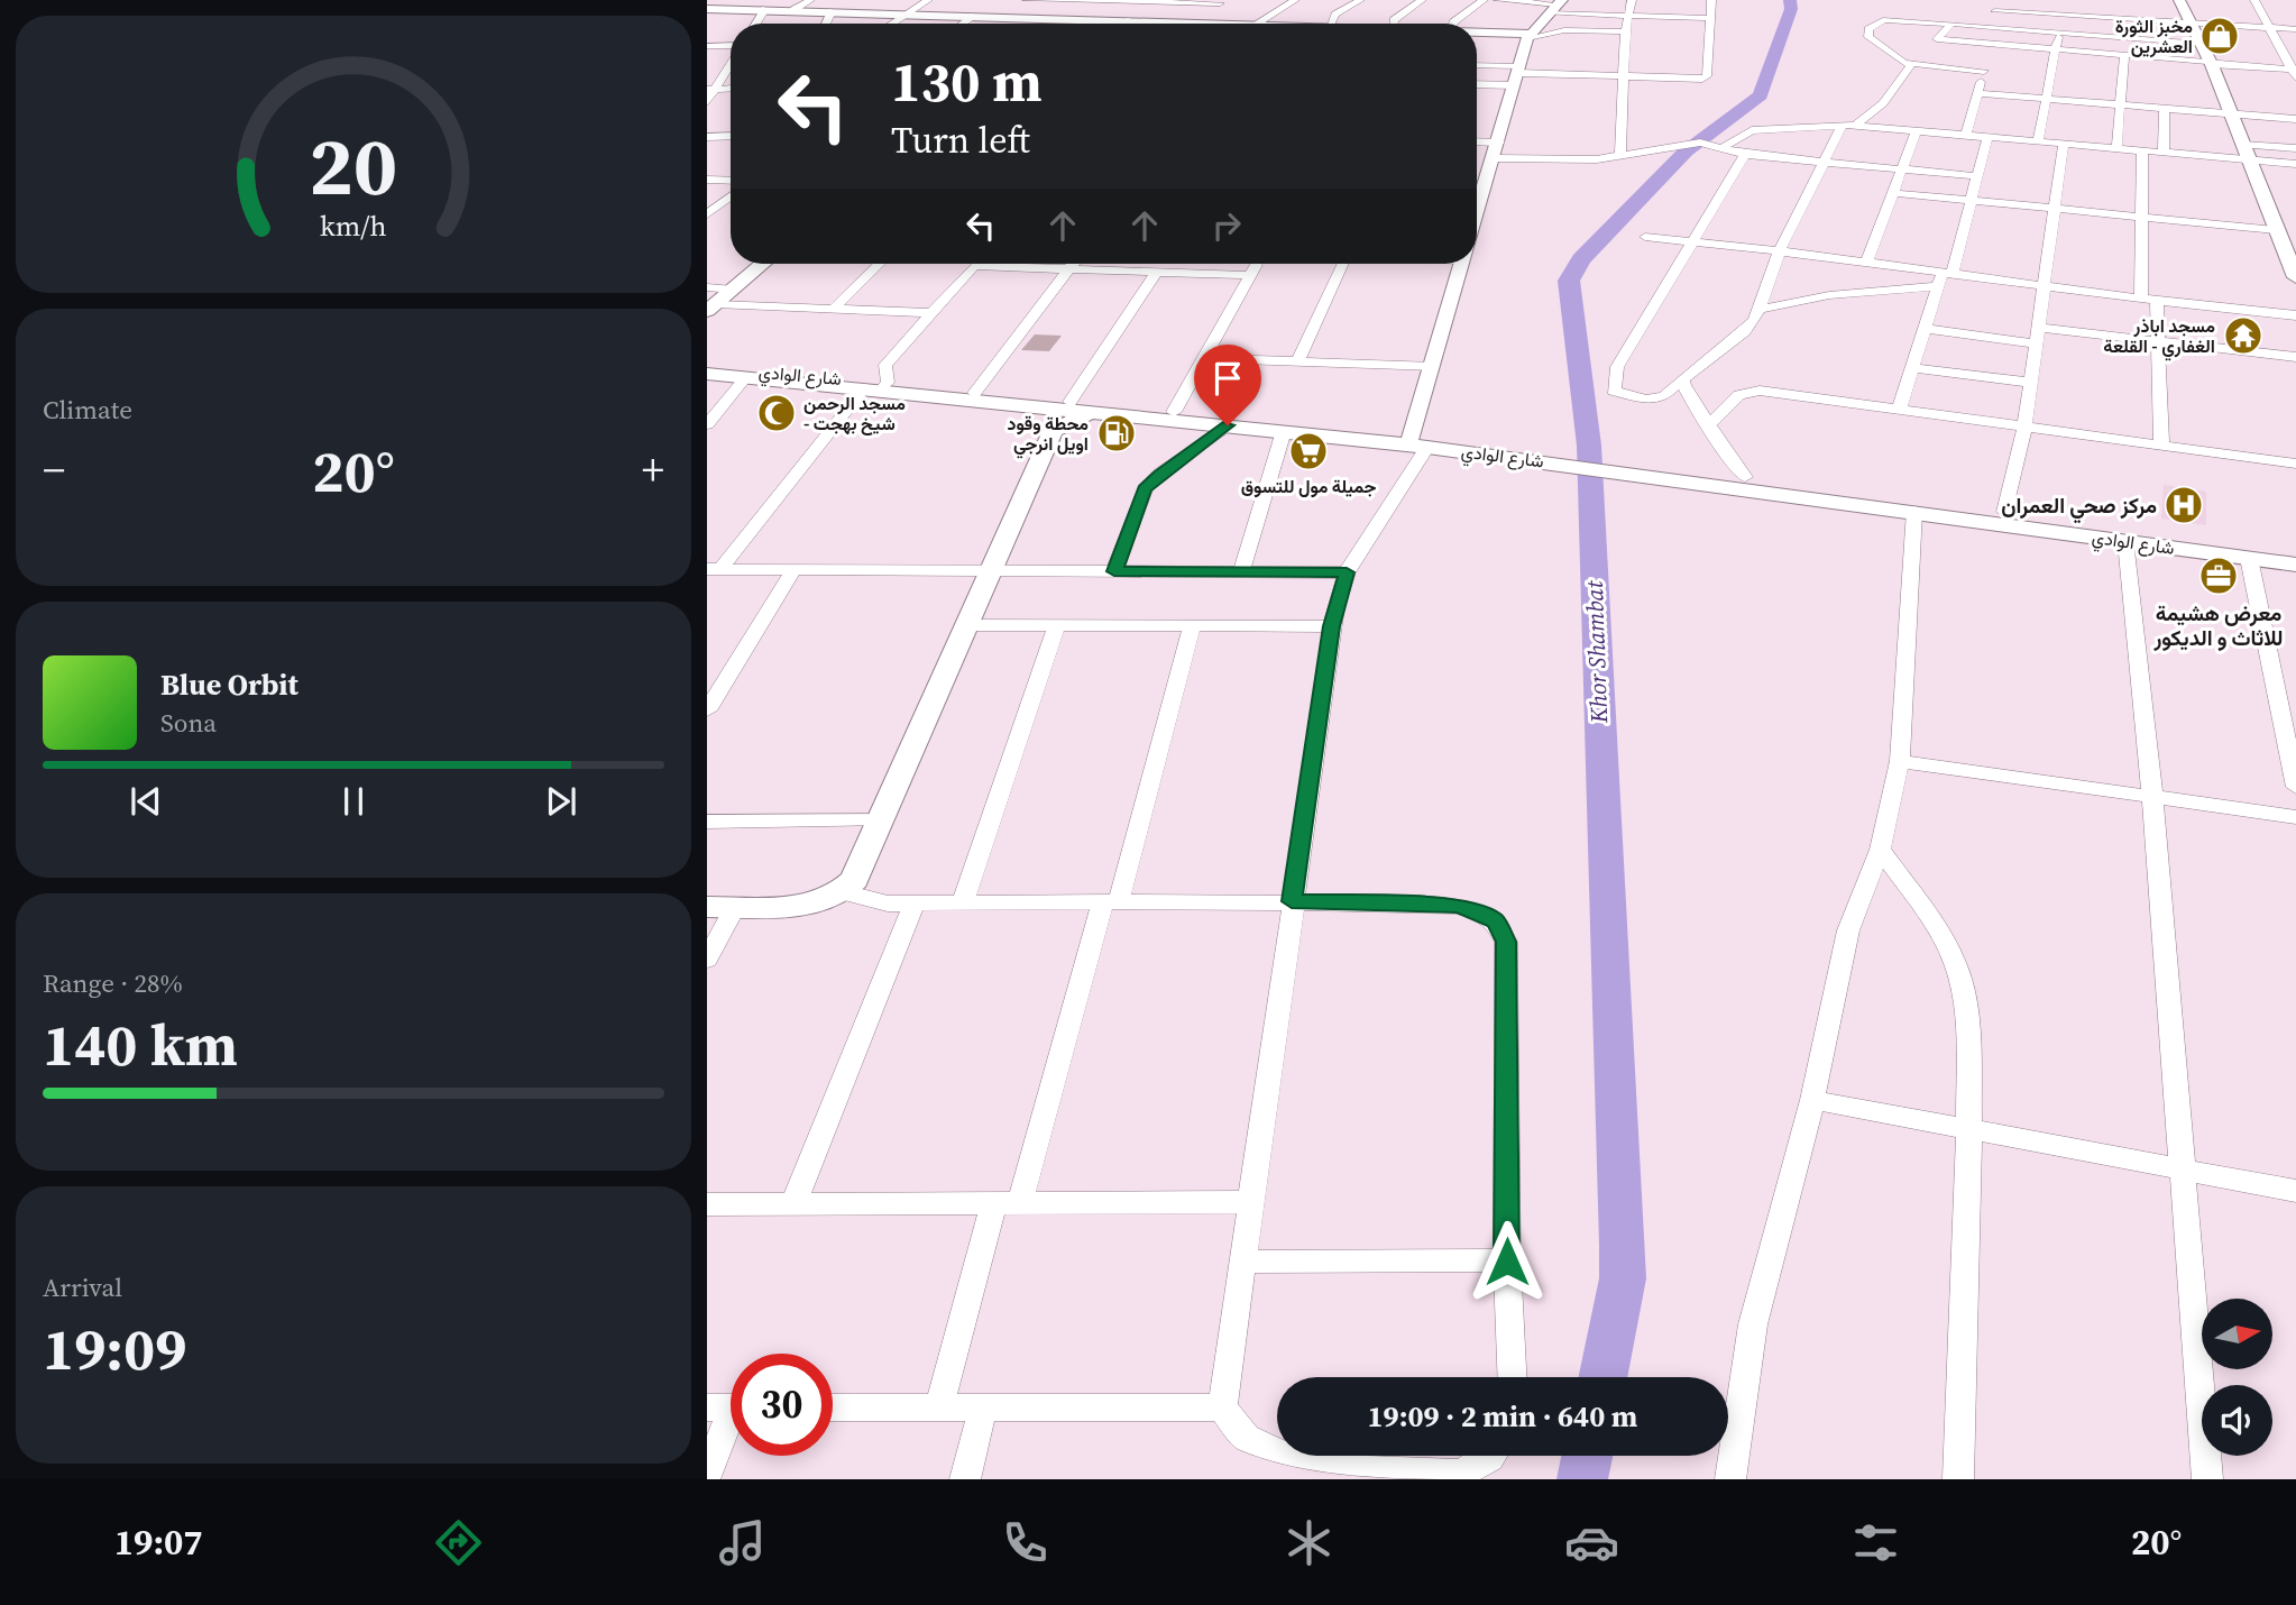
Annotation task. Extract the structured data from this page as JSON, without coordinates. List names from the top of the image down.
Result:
{
  "streets": {
    "street": ["شارع الوادي"]
  },
  "water": ["Khor Shambat"],
  "places": {
    "shop": ["مخبز الثورة العشرين"],
    "temple": ["مسجد اباذر الغفاري - القلعة"],
    "mosque": ["مسجد الرحمن - شيخ بهجت"],
    "fuel station": ["محطة وقود اويل انرجي"],
    "supermarket": ["جميلة مول للتسوق"],
    "hospital": ["مركز صحي العمران"],
    "office": ["معرض هشيمة للاثاث و الديكور"]
  },
  "north": "right",
  "page": {
    "turn": ["130 m", "Turn left"],
    "tile": [
      "Climate",
      ["Range · 28%", "140 km"],
      ["Arrival", "19:09"]
    ],
    "heat": ["−", "20°", "+"],
    "song": ["Blue Orbit", "Sona"],
    "limit": "30",
    "trip": "19:09 · 2 min · 640 m",
    "tabs": ["19:07", "20°"],
    "gauge": ["20", "km/h"]
  }
}
